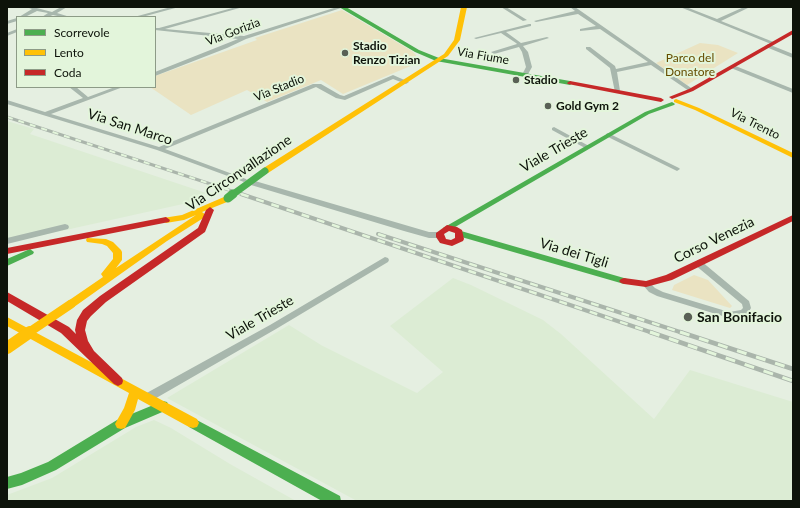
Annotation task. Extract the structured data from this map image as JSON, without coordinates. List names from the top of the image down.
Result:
{
  "streets": {
    "main road": [
      "Via Fiume",
      "Via Trento",
      "Viale Trieste",
      "Via Circonvallazione",
      "Corso Venezia",
      "Via dei Tigli"
    ],
    "street": ["Via Gorizia", "Via Stadio", "Via San Marco"]
  },
  "crossings": [
    ["Via Gorizia", "Via Fiume"],
    ["Via Fiume", "Via Trento"],
    ["Via Fiume", "Viale Trieste"],
    ["Via Fiume", "Via Circonvallazione"],
    ["Via Stadio", "Via San Marco"],
    ["Via Stadio", "Via Circonvallazione"],
    ["Via Trento", "Viale Trieste"],
    ["Viale Trieste", "Via dei Tigli"],
    ["Corso Venezia", "Via dei Tigli"]
  ],
  "parks": ["Parco del Donatore"],
  "places": [
    "Stadio Renzo Tizian",
    "Stadio",
    "Gold Gym 2",
    "San Bonifacio"
  ],
  "legend": ["Scorrevole", "Lento", "Coda"]
}
